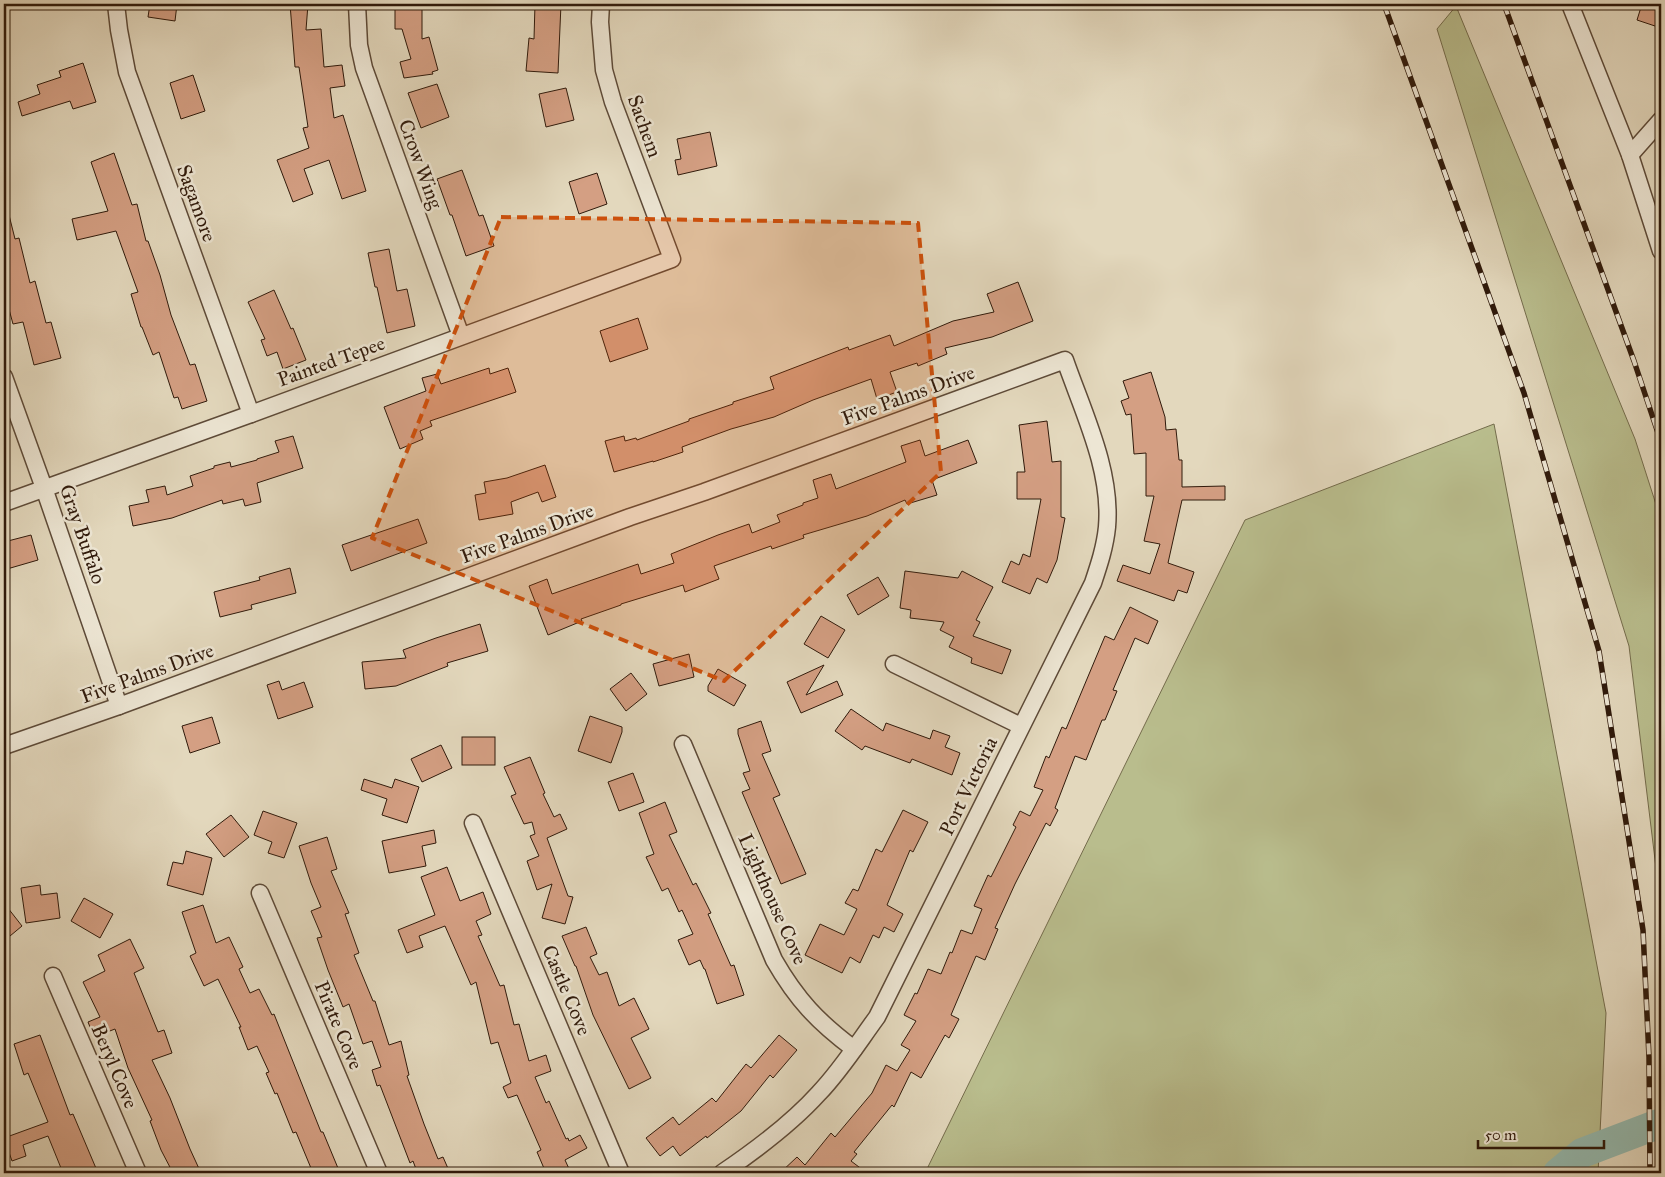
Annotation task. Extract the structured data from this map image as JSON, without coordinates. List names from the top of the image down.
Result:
{
  "streets": {
    "street": [
      "Sachem",
      "Crow Wing",
      "Sagamore",
      "Painted Tepee",
      "Five Palms Drive",
      "Gray Buffalo",
      "Port Victoria",
      "Lighthouse Cove",
      "Castle Cove",
      "Pirate Cove",
      "Beryl Cove"
    ]
  },
  "crossings": [
    ["Sachem", "Painted Tepee"],
    ["Crow Wing", "Painted Tepee"],
    ["Sagamore", "Painted Tepee"],
    ["Painted Tepee", "Gray Buffalo"],
    ["Five Palms Drive", "Gray Buffalo"],
    ["Five Palms Drive", "Port Victoria"],
    ["Port Victoria", "Lighthouse Cove"]
  ],
  "scale_bar": "50 m"
}
